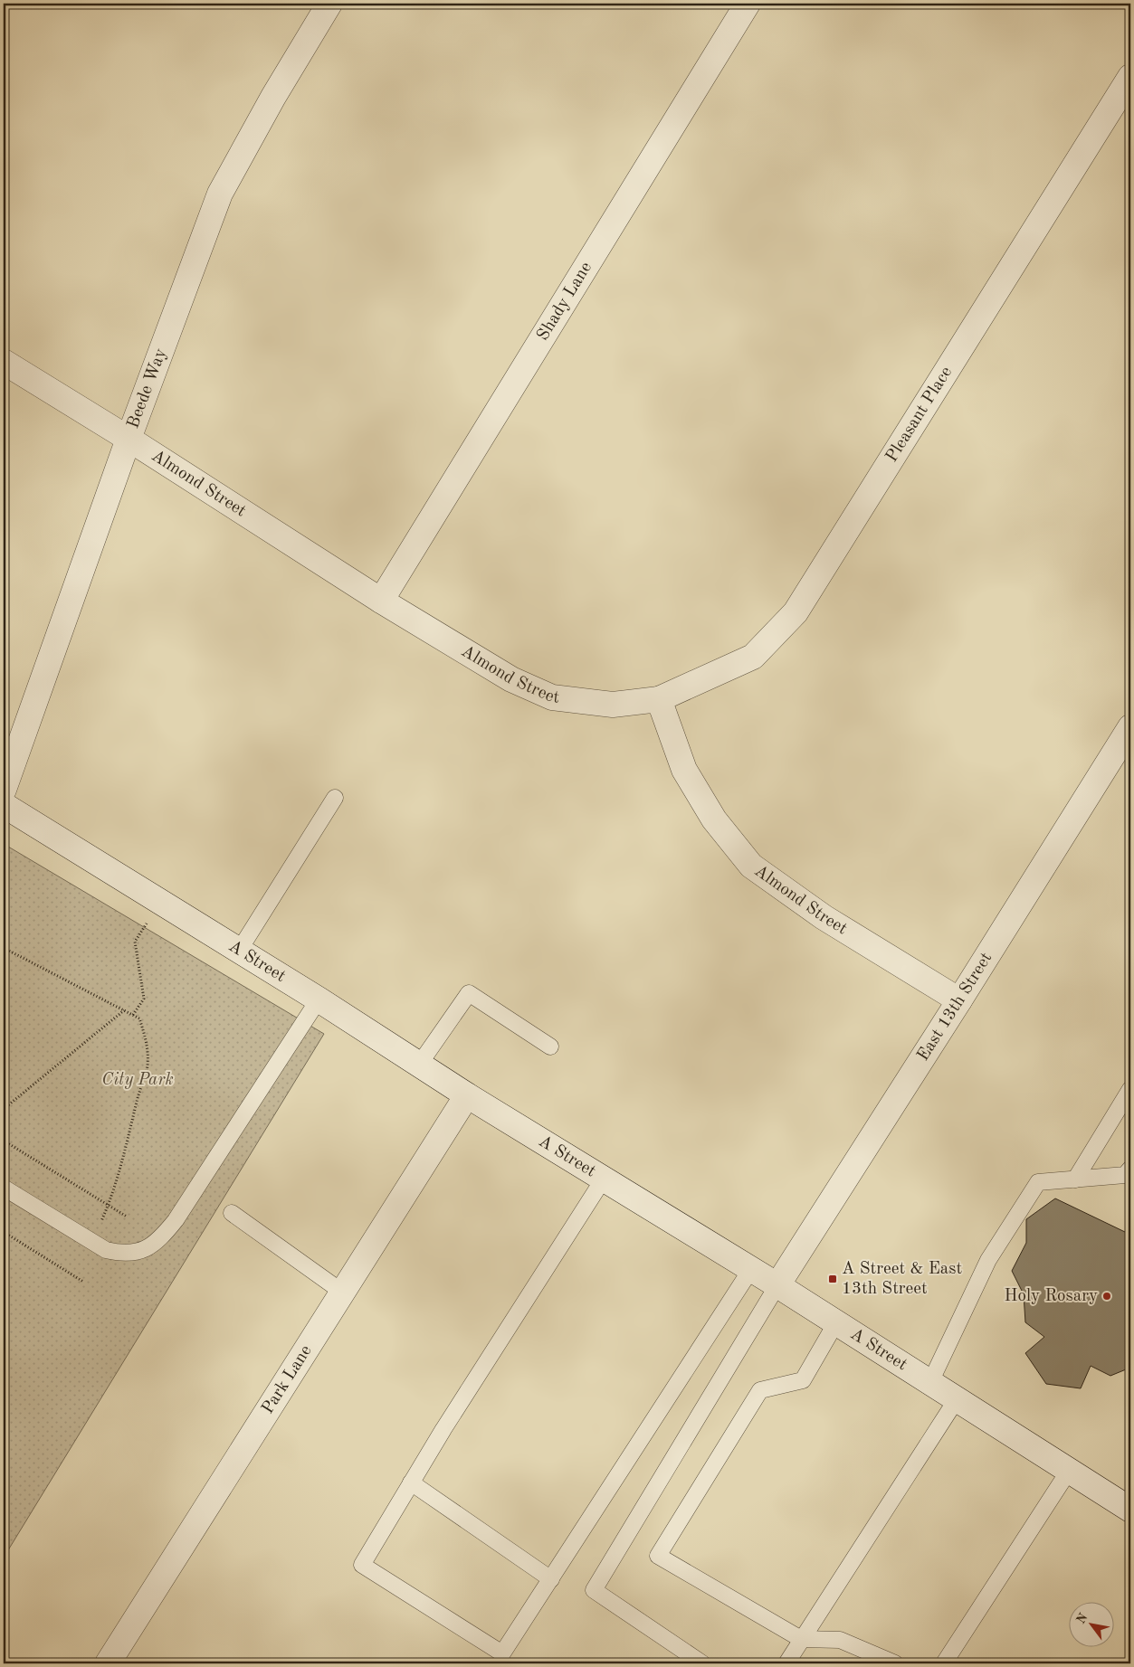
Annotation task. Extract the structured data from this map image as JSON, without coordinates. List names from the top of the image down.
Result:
{
  "streets": {
    "street": [
      "Shady Lane",
      "Beede Way",
      "Pleasant Place",
      "Almond Street",
      "A Street",
      "East 13th Street",
      "Park Lane"
    ]
  },
  "crossings": [
    ["Shady Lane", "Almond Street"],
    ["Beede Way", "Almond Street"],
    ["Pleasant Place", "Almond Street"],
    ["Almond Street", "East 13th Street"],
    ["A Street", "East 13th Street"],
    ["A Street", "Park Lane"]
  ],
  "parks": ["City Park"],
  "places": {
    "transit": ["A Street & East 13th Street"],
    "other": ["Holy Rosary"]
  },
  "north": "top left"
}
